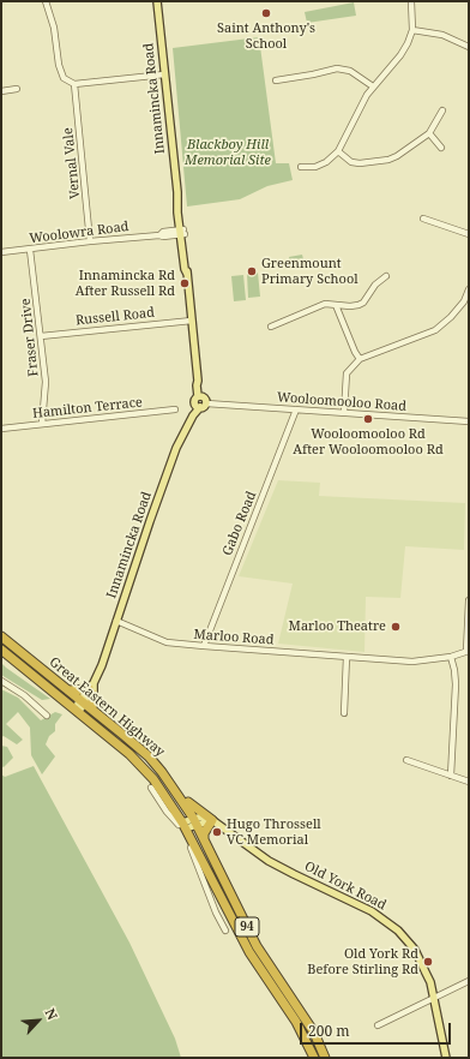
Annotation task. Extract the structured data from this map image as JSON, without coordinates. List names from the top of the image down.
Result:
{
  "streets": {
    "highway": ["Great Eastern Highway", "94"],
    "main road": ["Innamincka Road", "Old York Road"],
    "street": [
      "Vernal Vale",
      "Woolowra Road",
      "Russell Road",
      "Fraser Drive",
      "Wooloomooloo Road",
      "Hamilton Terrace",
      "Gabo Road",
      "Marloo Road"
    ]
  },
  "crossings": [
    ["Innamincka Road", "Woolowra Road"],
    ["Innamincka Road", "Russell Road"],
    ["Innamincka Road", "Wooloomooloo Road"],
    ["Innamincka Road", "Marloo Road"],
    ["Innamincka Road", "Great Eastern Highway"],
    ["Vernal Vale", "Woolowra Road"],
    ["Woolowra Road", "Fraser Drive"],
    ["Russell Road", "Fraser Drive"],
    ["Fraser Drive", "Hamilton Terrace"],
    ["Wooloomooloo Road", "Gabo Road"],
    ["Gabo Road", "Marloo Road"]
  ],
  "parks": ["Blackboy Hill Memorial Site"],
  "places": [
    "Saint Anthony's School",
    "Greenmount Primary School",
    "Innamincka Rd After Russell Rd",
    "Wooloomooloo Rd After Wooloomooloo Rd",
    "Marloo Theatre",
    "Hugo Throssell VC Memorial",
    "Old York Rd Before Stirling Rd"
  ],
  "scale_bar": "200 m",
  "north": "top right"
}
